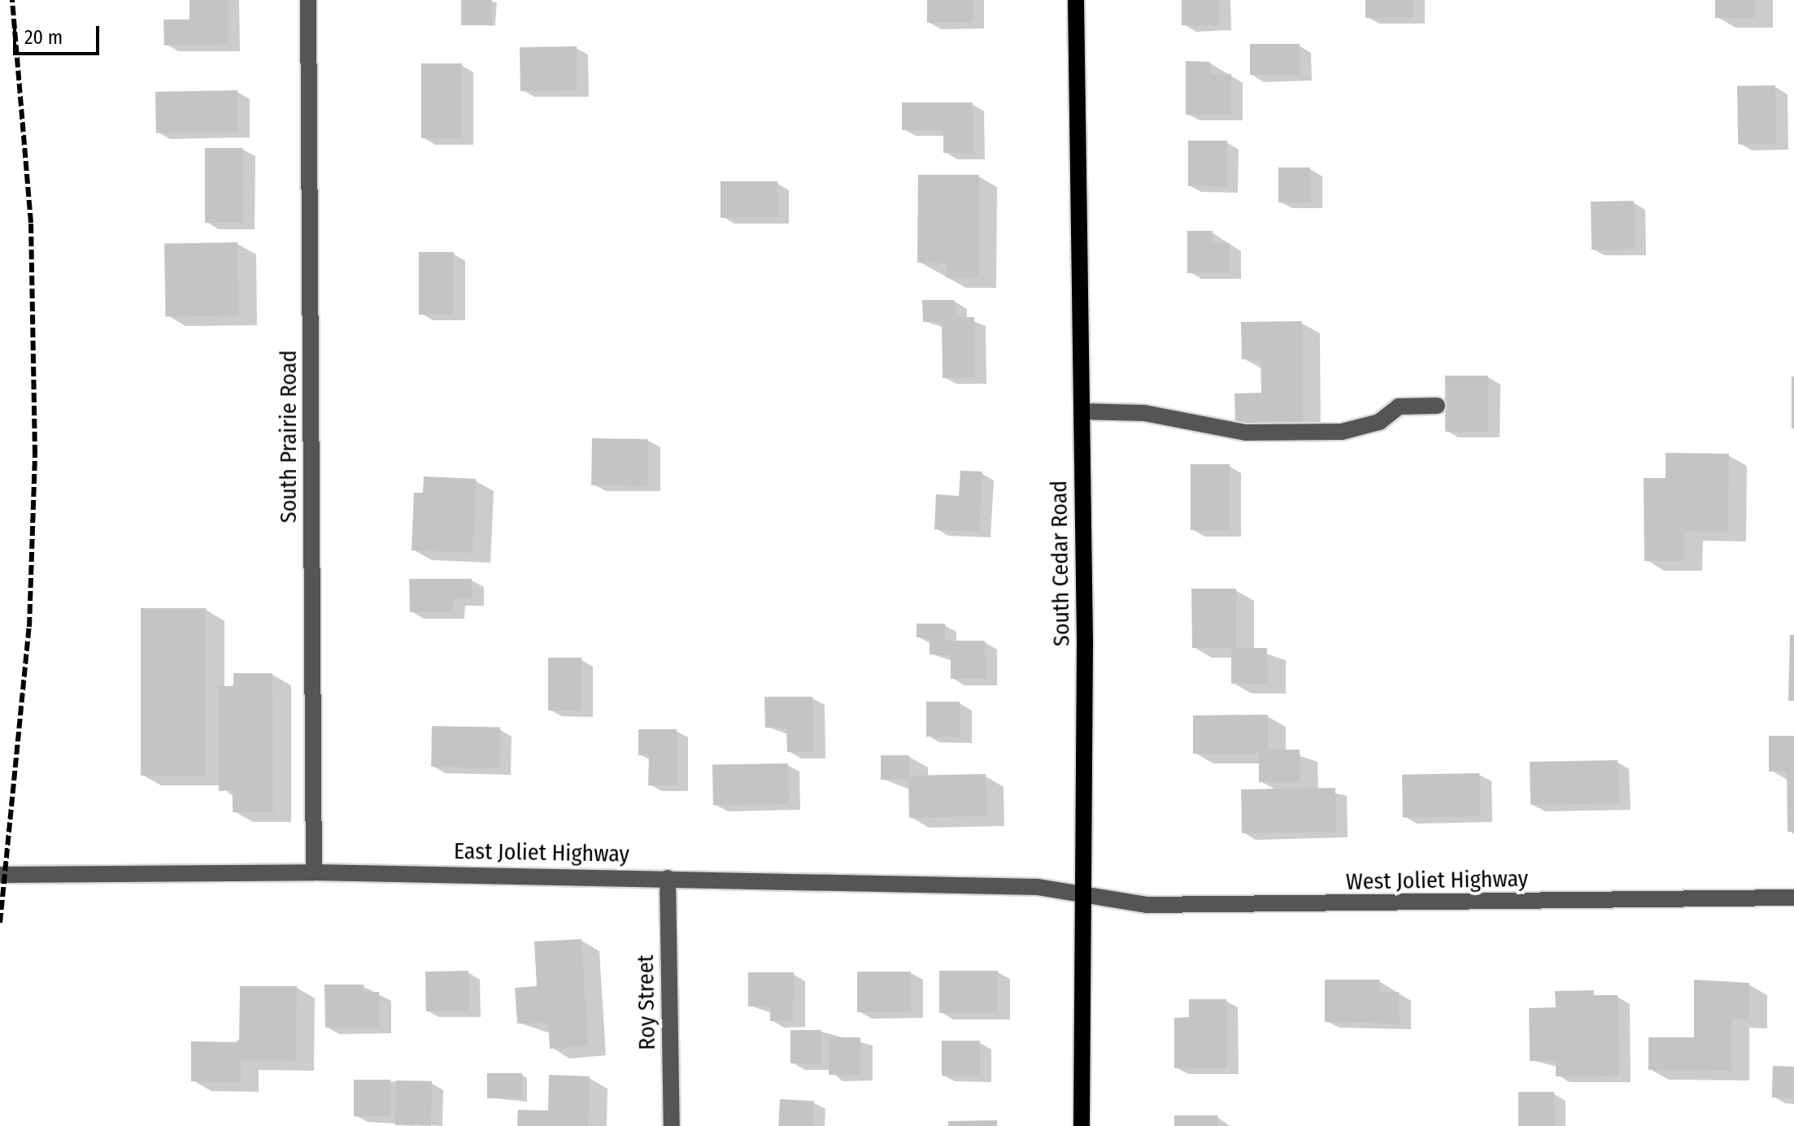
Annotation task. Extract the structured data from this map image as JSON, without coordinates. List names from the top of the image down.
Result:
{
  "streets": {
    "main road": ["South Cedar Road"],
    "street": [
      "South Prairie Road",
      "East Joliet Highway",
      "West Joliet Highway",
      "Roy Street"
    ]
  },
  "crossings": [
    ["South Prairie Road", "East Joliet Highway"],
    ["South Cedar Road", "East Joliet Highway"],
    ["South Cedar Road", "West Joliet Highway"],
    ["East Joliet Highway", "West Joliet Highway"],
    ["East Joliet Highway", "Roy Street"]
  ],
  "scale_bar": "20 m"
}
